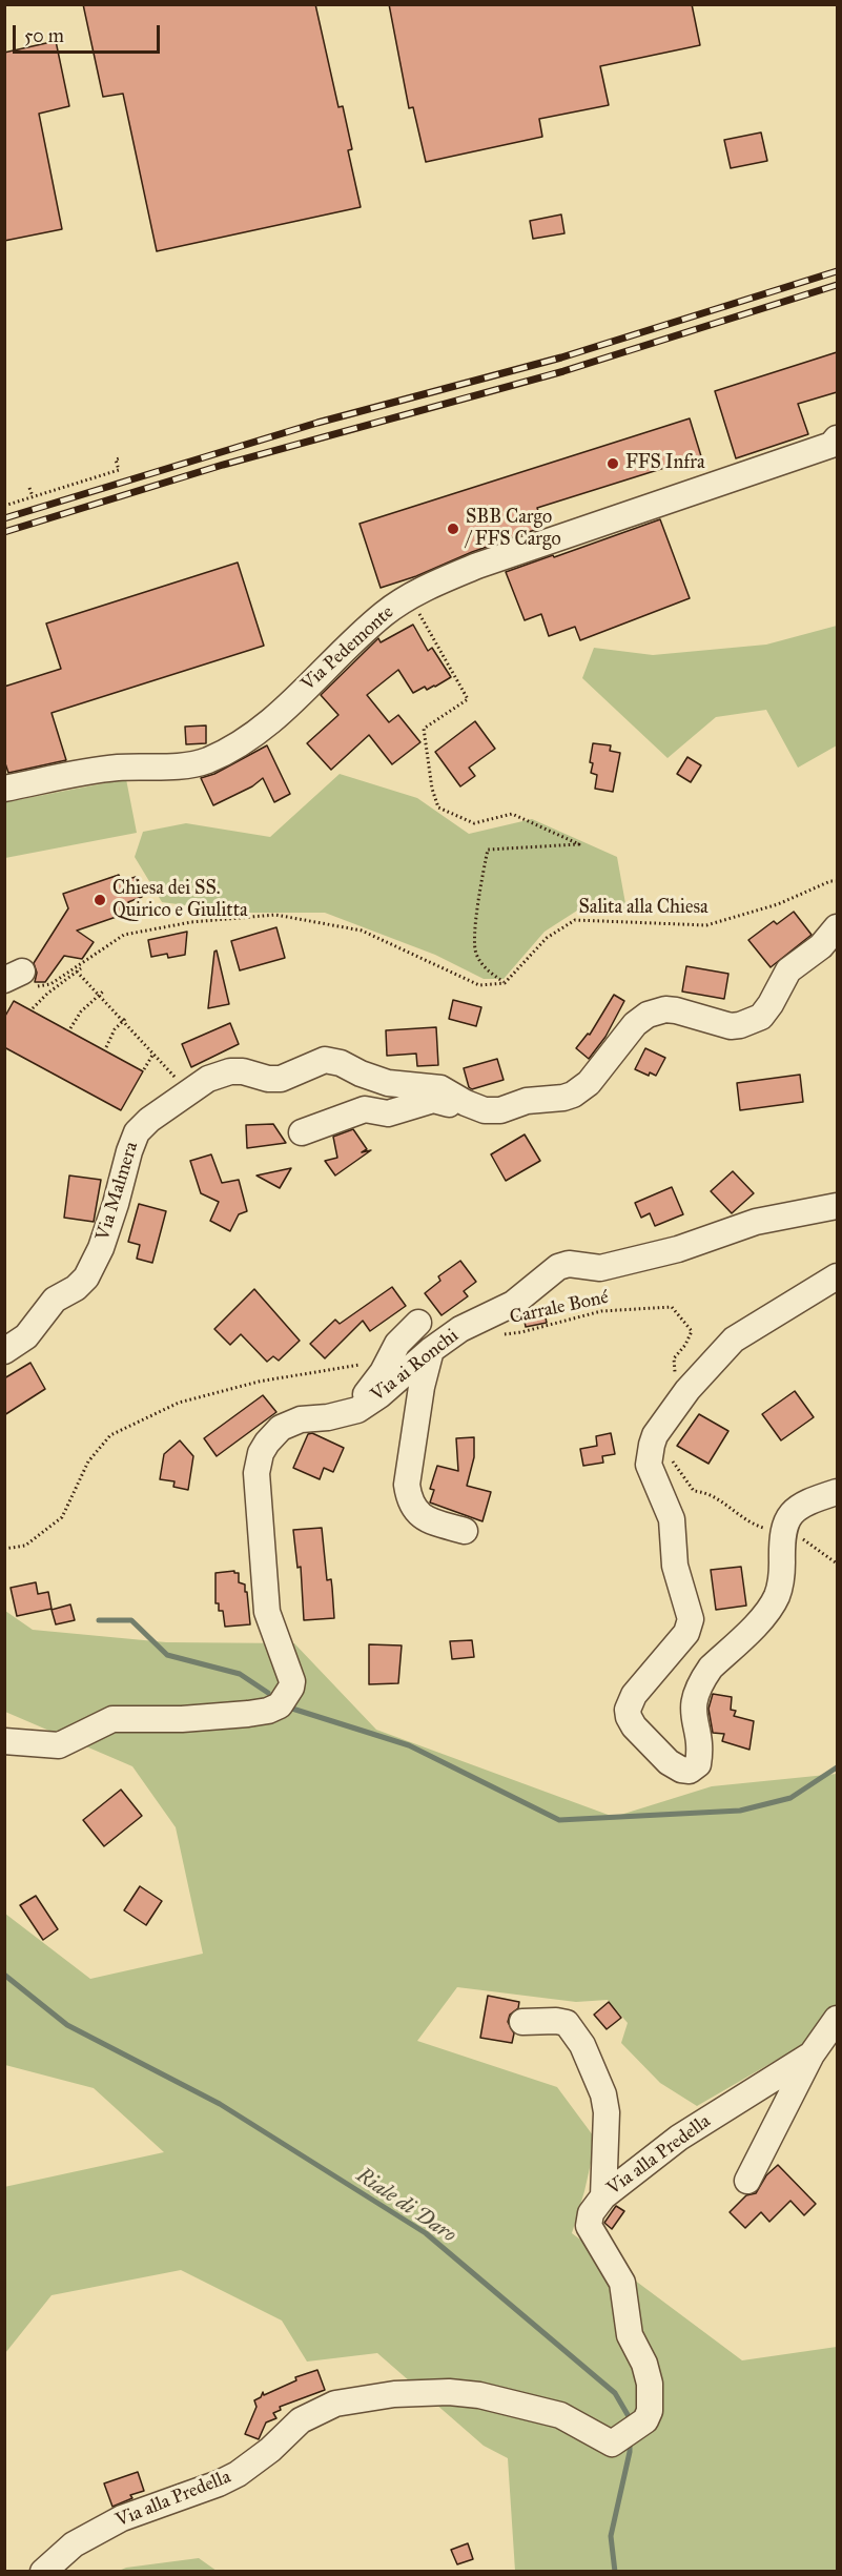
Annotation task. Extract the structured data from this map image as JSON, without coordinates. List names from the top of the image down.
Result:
{
  "streets": {
    "street": [
      "Via Pedemonte",
      "Via Malmera",
      "Via ai Ronchi",
      "Via alla Predella"
    ],
    "path": ["Salita alla Chiesa", "Carrale Boné"]
  },
  "water": ["Riale di Daro"],
  "places": ["FFS Infra", "SBB Cargo / FFS Cargo", "Chiesa dei SS. Quirico e Giulitta"],
  "scale_bar": "50 m"
}
